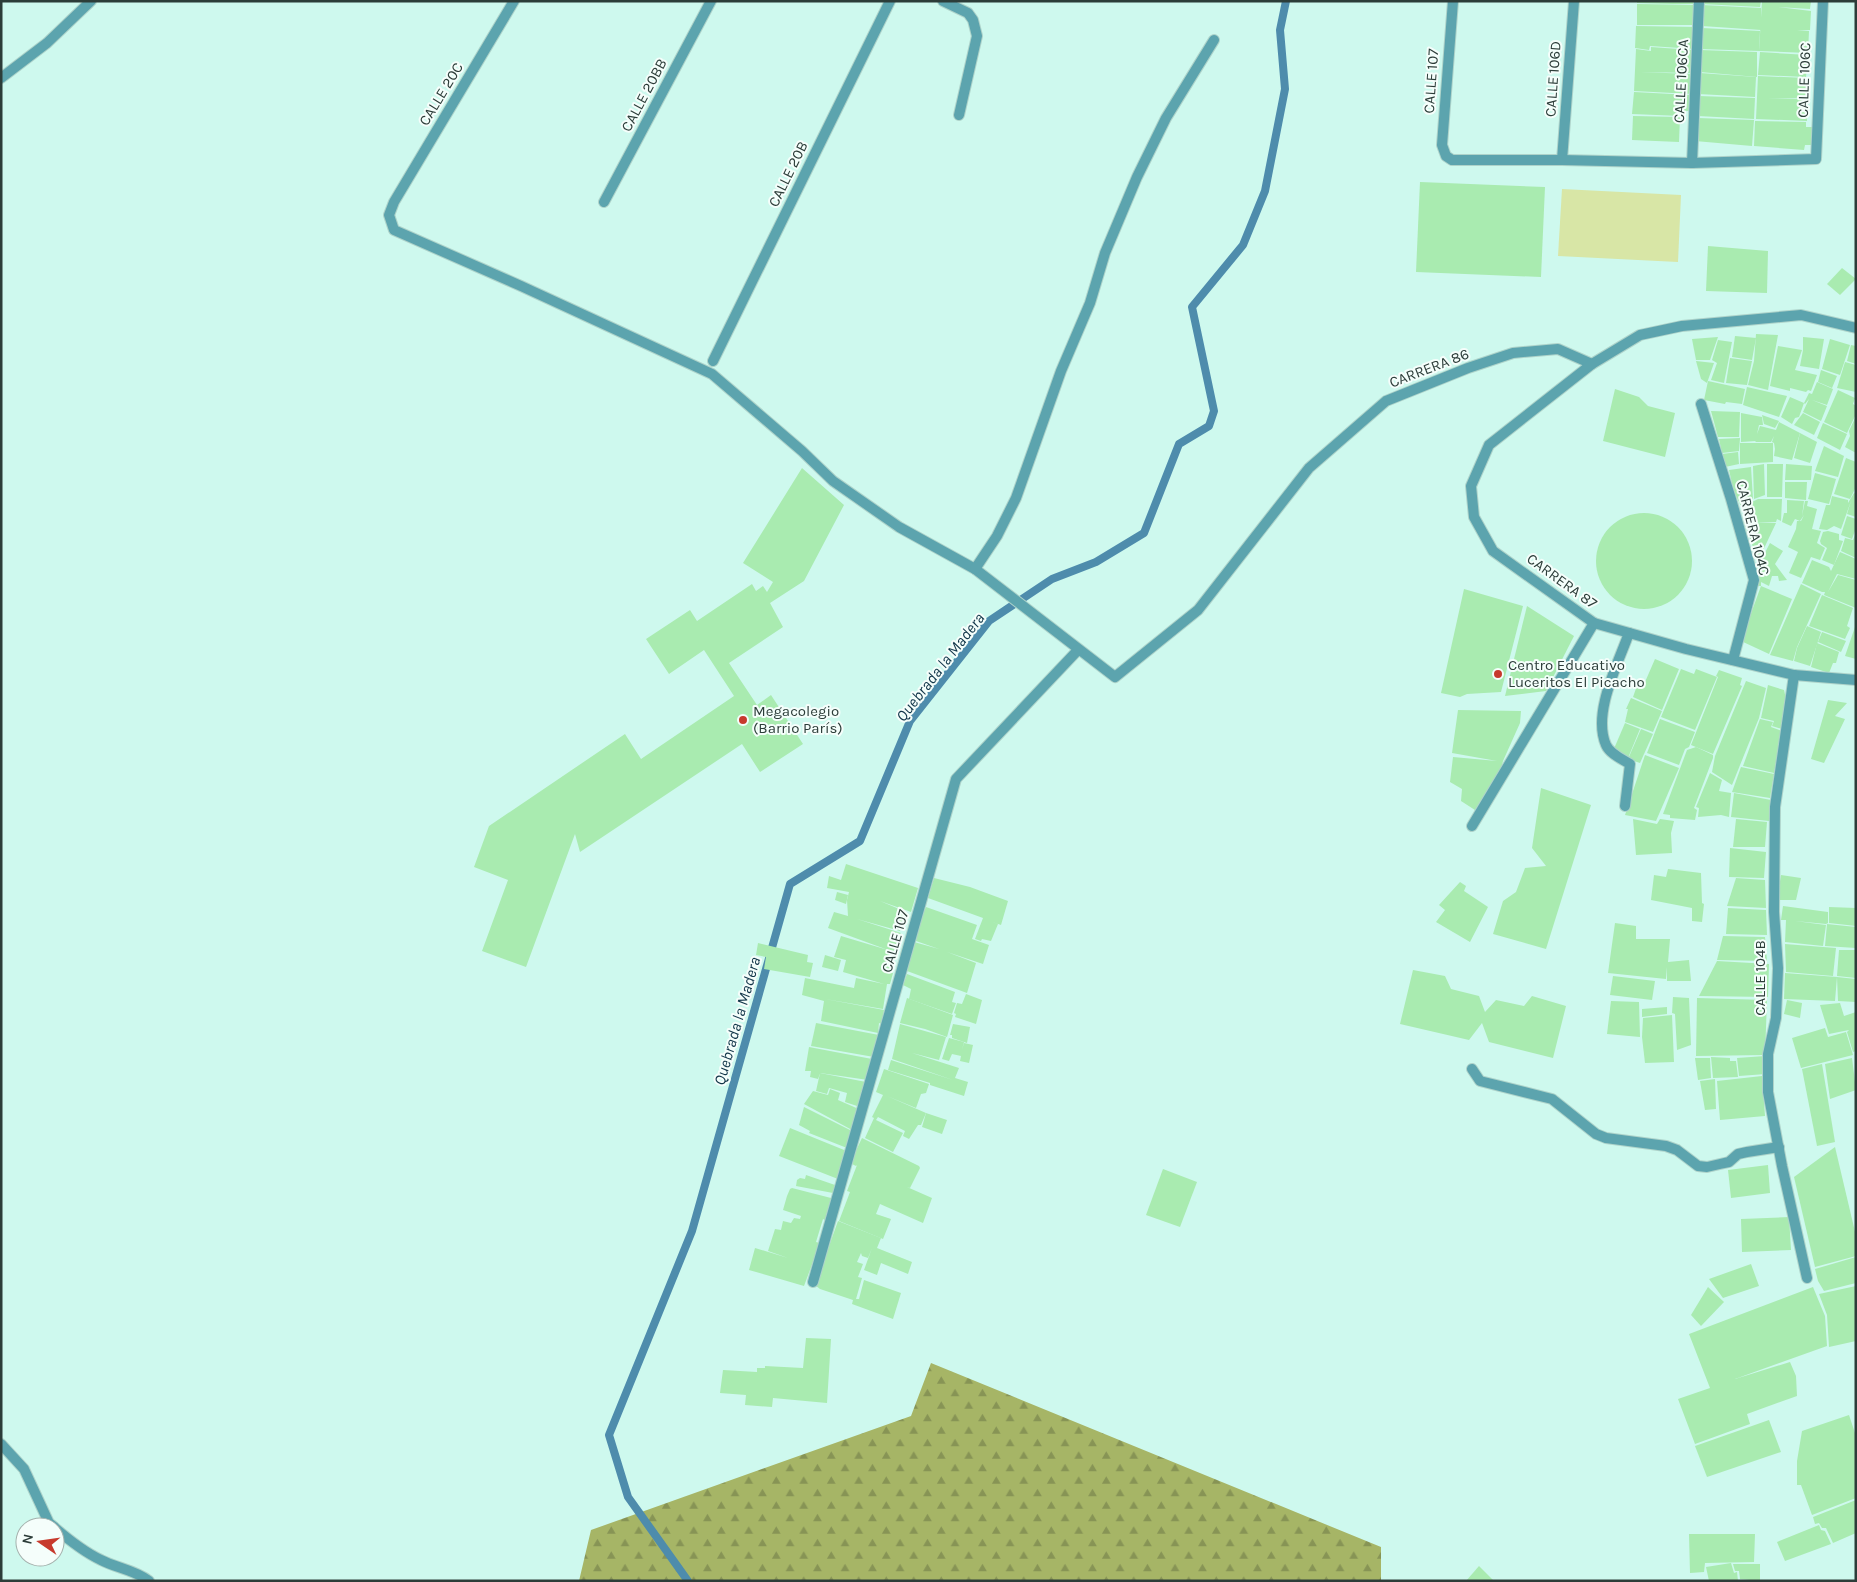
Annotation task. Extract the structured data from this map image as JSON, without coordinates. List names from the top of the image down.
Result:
{
  "streets": {
    "street": [
      "CALLE 106D",
      "CALLE 106C",
      "CALLE 107",
      "CALLE 106CA",
      "CALLE 20C",
      "CALLE 20BB",
      "CALLE 20B",
      "CARRERA 86",
      "CARRERA 104C",
      "CARRERA 87",
      "CALLE 104B"
    ]
  },
  "crossings": [
    ["CALLE 106D", "CALLE 107"],
    ["CALLE 106C", "CALLE 106CA"],
    ["CALLE 107", "CARRERA 86"],
    ["CARRERA 86", "CARRERA 87"],
    ["CARRERA 104C", "CARRERA 87"],
    ["CARRERA 87", "CALLE 104B"]
  ],
  "water": ["Quebrada la Madera"],
  "places": ["Centro Educativo Luceritos El Picacho", "Megacolegio (Barrio París)"],
  "north": "left"
}
